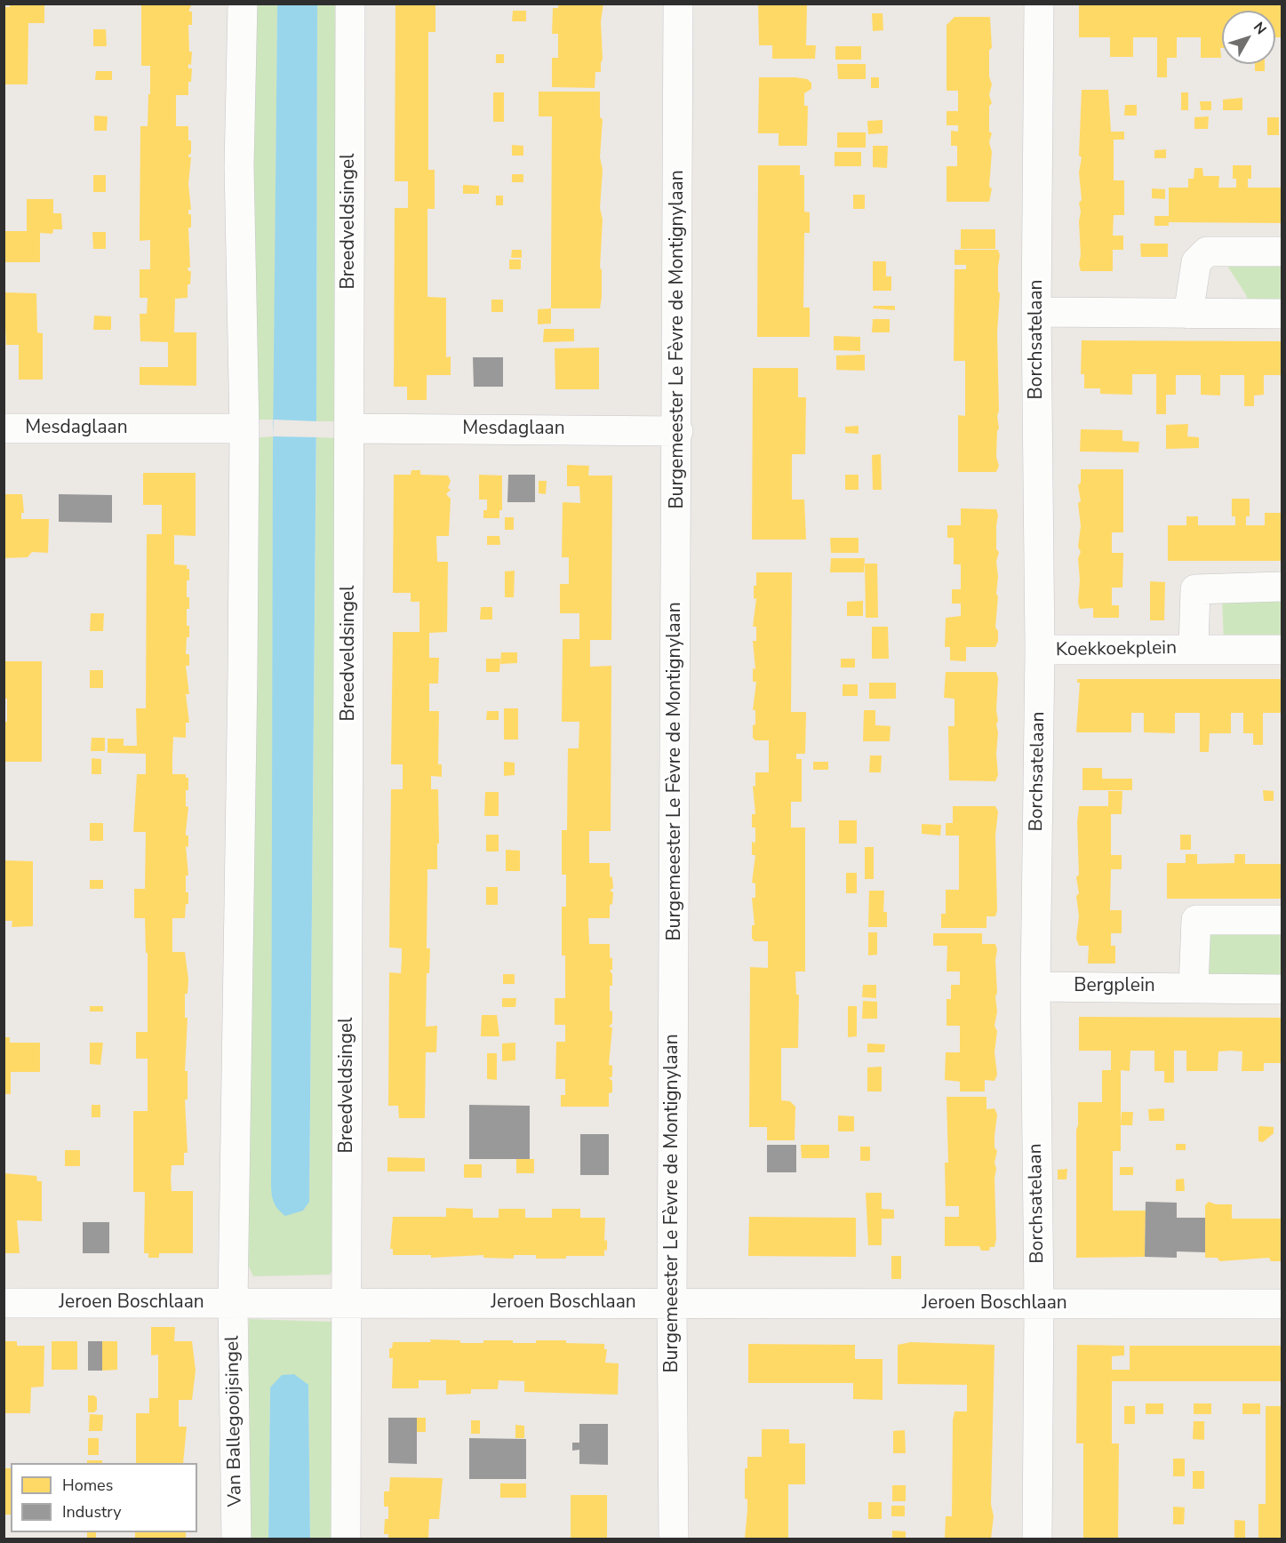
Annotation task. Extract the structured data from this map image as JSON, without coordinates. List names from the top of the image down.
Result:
{
  "streets": {
    "street": [
      "Breedveldsingel",
      "Burgemeester Le Fèvre de Montignylaan",
      "Borchsatelaan",
      "Mesdaglaan",
      "Koekkoekplein",
      "Bergplein",
      "Jeroen Boschlaan",
      "Van Ballegooijsingel"
    ]
  },
  "crossings": [
    ["Breedveldsingel", "Mesdaglaan"],
    ["Breedveldsingel", "Jeroen Boschlaan"],
    ["Burgemeester Le Fèvre de Montignylaan", "Mesdaglaan"],
    ["Burgemeester Le Fèvre de Montignylaan", "Jeroen Boschlaan"],
    ["Borchsatelaan", "Koekkoekplein"],
    ["Borchsatelaan", "Bergplein"],
    ["Borchsatelaan", "Jeroen Boschlaan"],
    ["Jeroen Boschlaan", "Van Ballegooijsingel"]
  ],
  "legend": ["Homes", "Industry"],
  "north": "top right"
}
